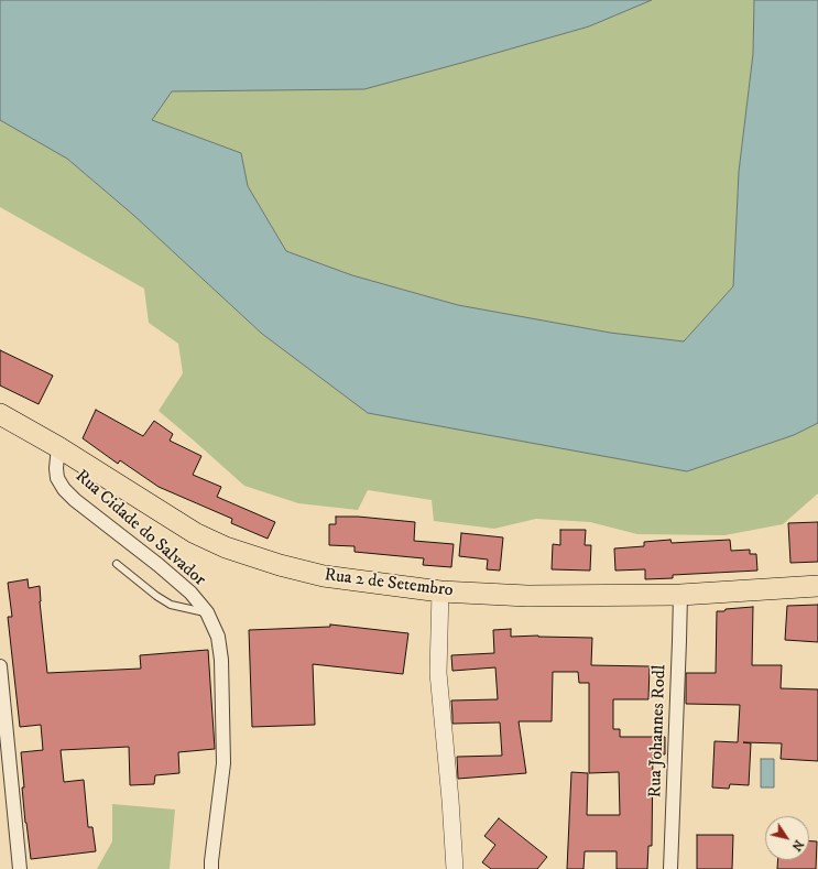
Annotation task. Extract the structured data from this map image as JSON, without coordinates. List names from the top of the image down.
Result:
{
  "streets": {
    "main road": ["Rua 2 de Setembro"],
    "street": ["Rua Cidade do Salvador", "Rua Johannes Rodl"]
  },
  "crossings": [
    ["Rua Cidade do Salvador", "Rua 2 de Setembro"],
    ["Rua 2 de Setembro", "Rua Johannes Rodl"]
  ],
  "north": "bottom right"
}
